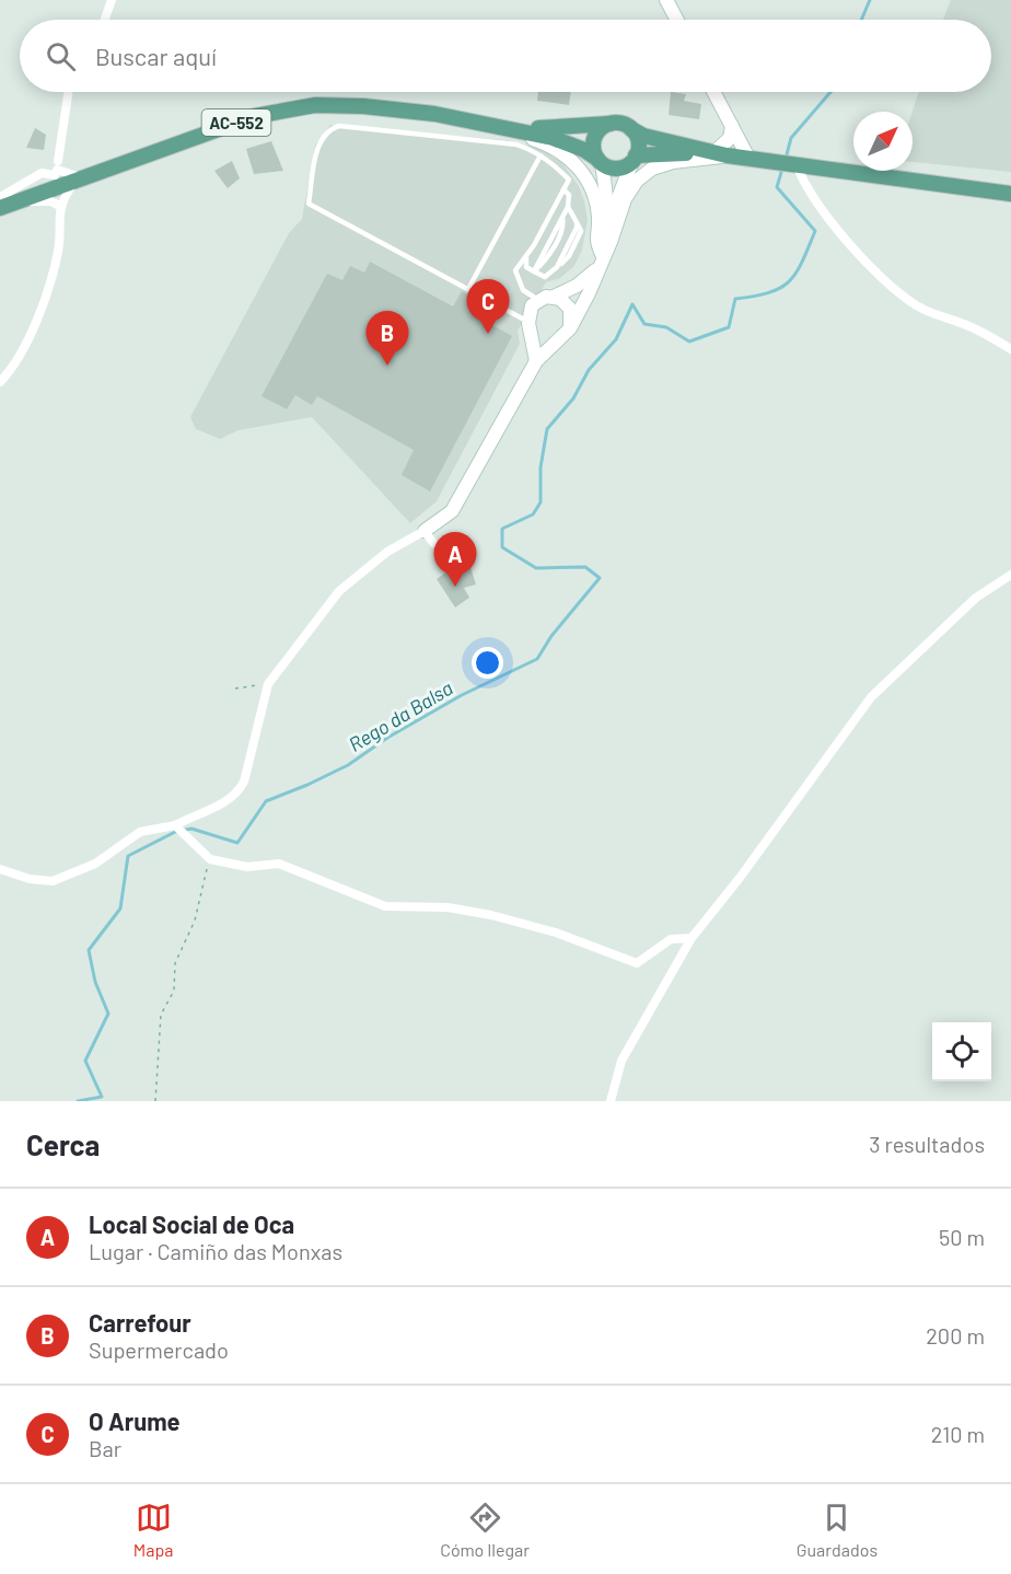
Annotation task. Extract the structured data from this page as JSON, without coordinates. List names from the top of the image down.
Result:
{
  "streets": {
    "main road": ["AC-552"]
  },
  "water": ["Rego da Balsa"],
  "north": "top right",
  "page": {
    "search": "Buscar aquí",
    "pins": ["C", "B", "A"],
    "heading": ["Cerca", "3 resultados"],
    "list": [
      {
        "mark": "A",
        "name": "Local Social de Oca",
        "note": "Lugar · Camiño das Monxas",
        "value": "50 m"
      },
      {
        "mark": "B",
        "name": "Carrefour",
        "note": "Supermercado",
        "value": "200 m"
      },
      {
        "mark": "C",
        "name": "O Arume",
        "note": "Bar",
        "value": "210 m"
      }
    ],
    "nav": ["Mapa", "Cómo llegar", "Guardados"]
  }
}
